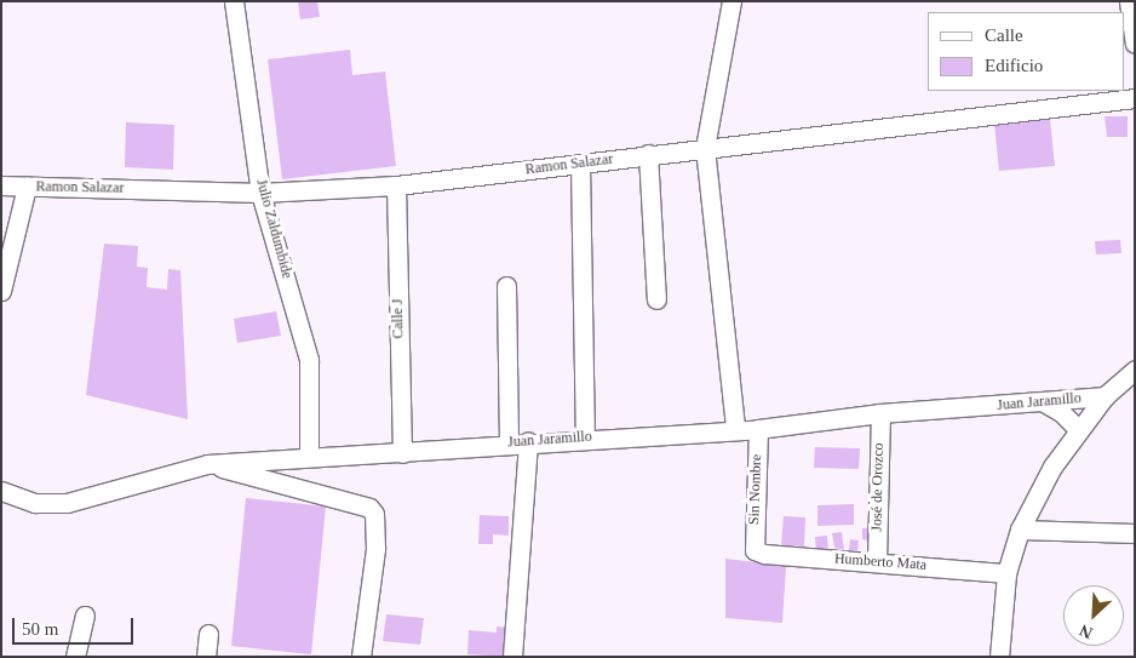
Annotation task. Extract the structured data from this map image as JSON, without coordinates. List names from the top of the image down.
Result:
{
  "streets": {
    "street": [
      "Ramon Salazar",
      "Julio Zaldumbide",
      "Calle J",
      "Juan Jaramillo",
      "José de Orozco",
      "Sin Nombre",
      "Humberto Mata"
    ]
  },
  "crossings": [
    ["Ramon Salazar", "Julio Zaldumbide"],
    ["Ramon Salazar", "Calle J"],
    ["Julio Zaldumbide", "Juan Jaramillo"],
    ["Calle J", "Juan Jaramillo"],
    ["Juan Jaramillo", "José de Orozco"],
    ["Juan Jaramillo", "Sin Nombre"],
    ["José de Orozco", "Humberto Mata"],
    ["Sin Nombre", "Humberto Mata"]
  ],
  "legend": ["Calle", "Edificio"],
  "scale_bar": "50 m",
  "north": "bottom left"
}
